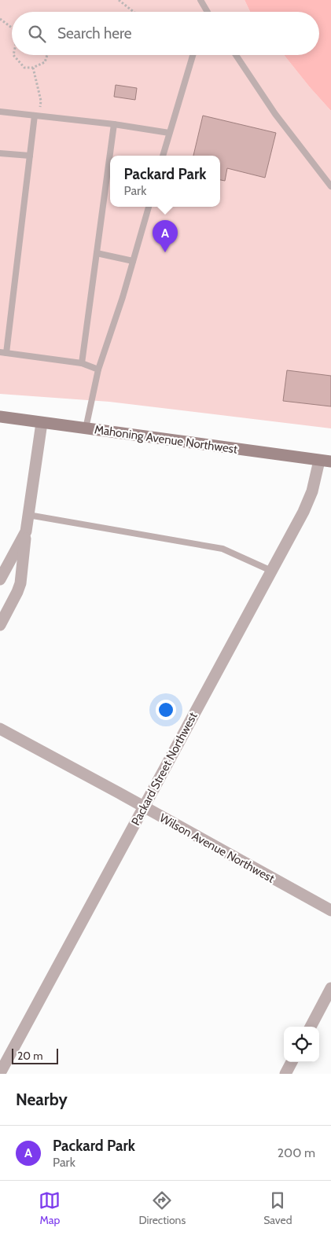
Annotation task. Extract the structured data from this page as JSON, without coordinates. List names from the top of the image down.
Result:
{
  "streets": {
    "main road": ["Mahoning Avenue Northwest"],
    "street": ["Packard Street Northwest", "Wilson Avenue Northwest"]
  },
  "crossings": [
    ["Mahoning Avenue Northwest", "Packard Street Northwest"],
    ["Packard Street Northwest", "Wilson Avenue Northwest"]
  ],
  "scale_bar": "20 m",
  "page": {
    "search": "Search here",
    "popup": ["Packard Park", "Park"],
    "pins": "A",
    "scale": "20 m",
    "heading": "Nearby",
    "list": [
      {
        "mark": "A",
        "name": "Packard Park",
        "note": "Park",
        "value": "200 m"
      }
    ],
    "nav": ["Map", "Directions", "Saved"]
  }
}
